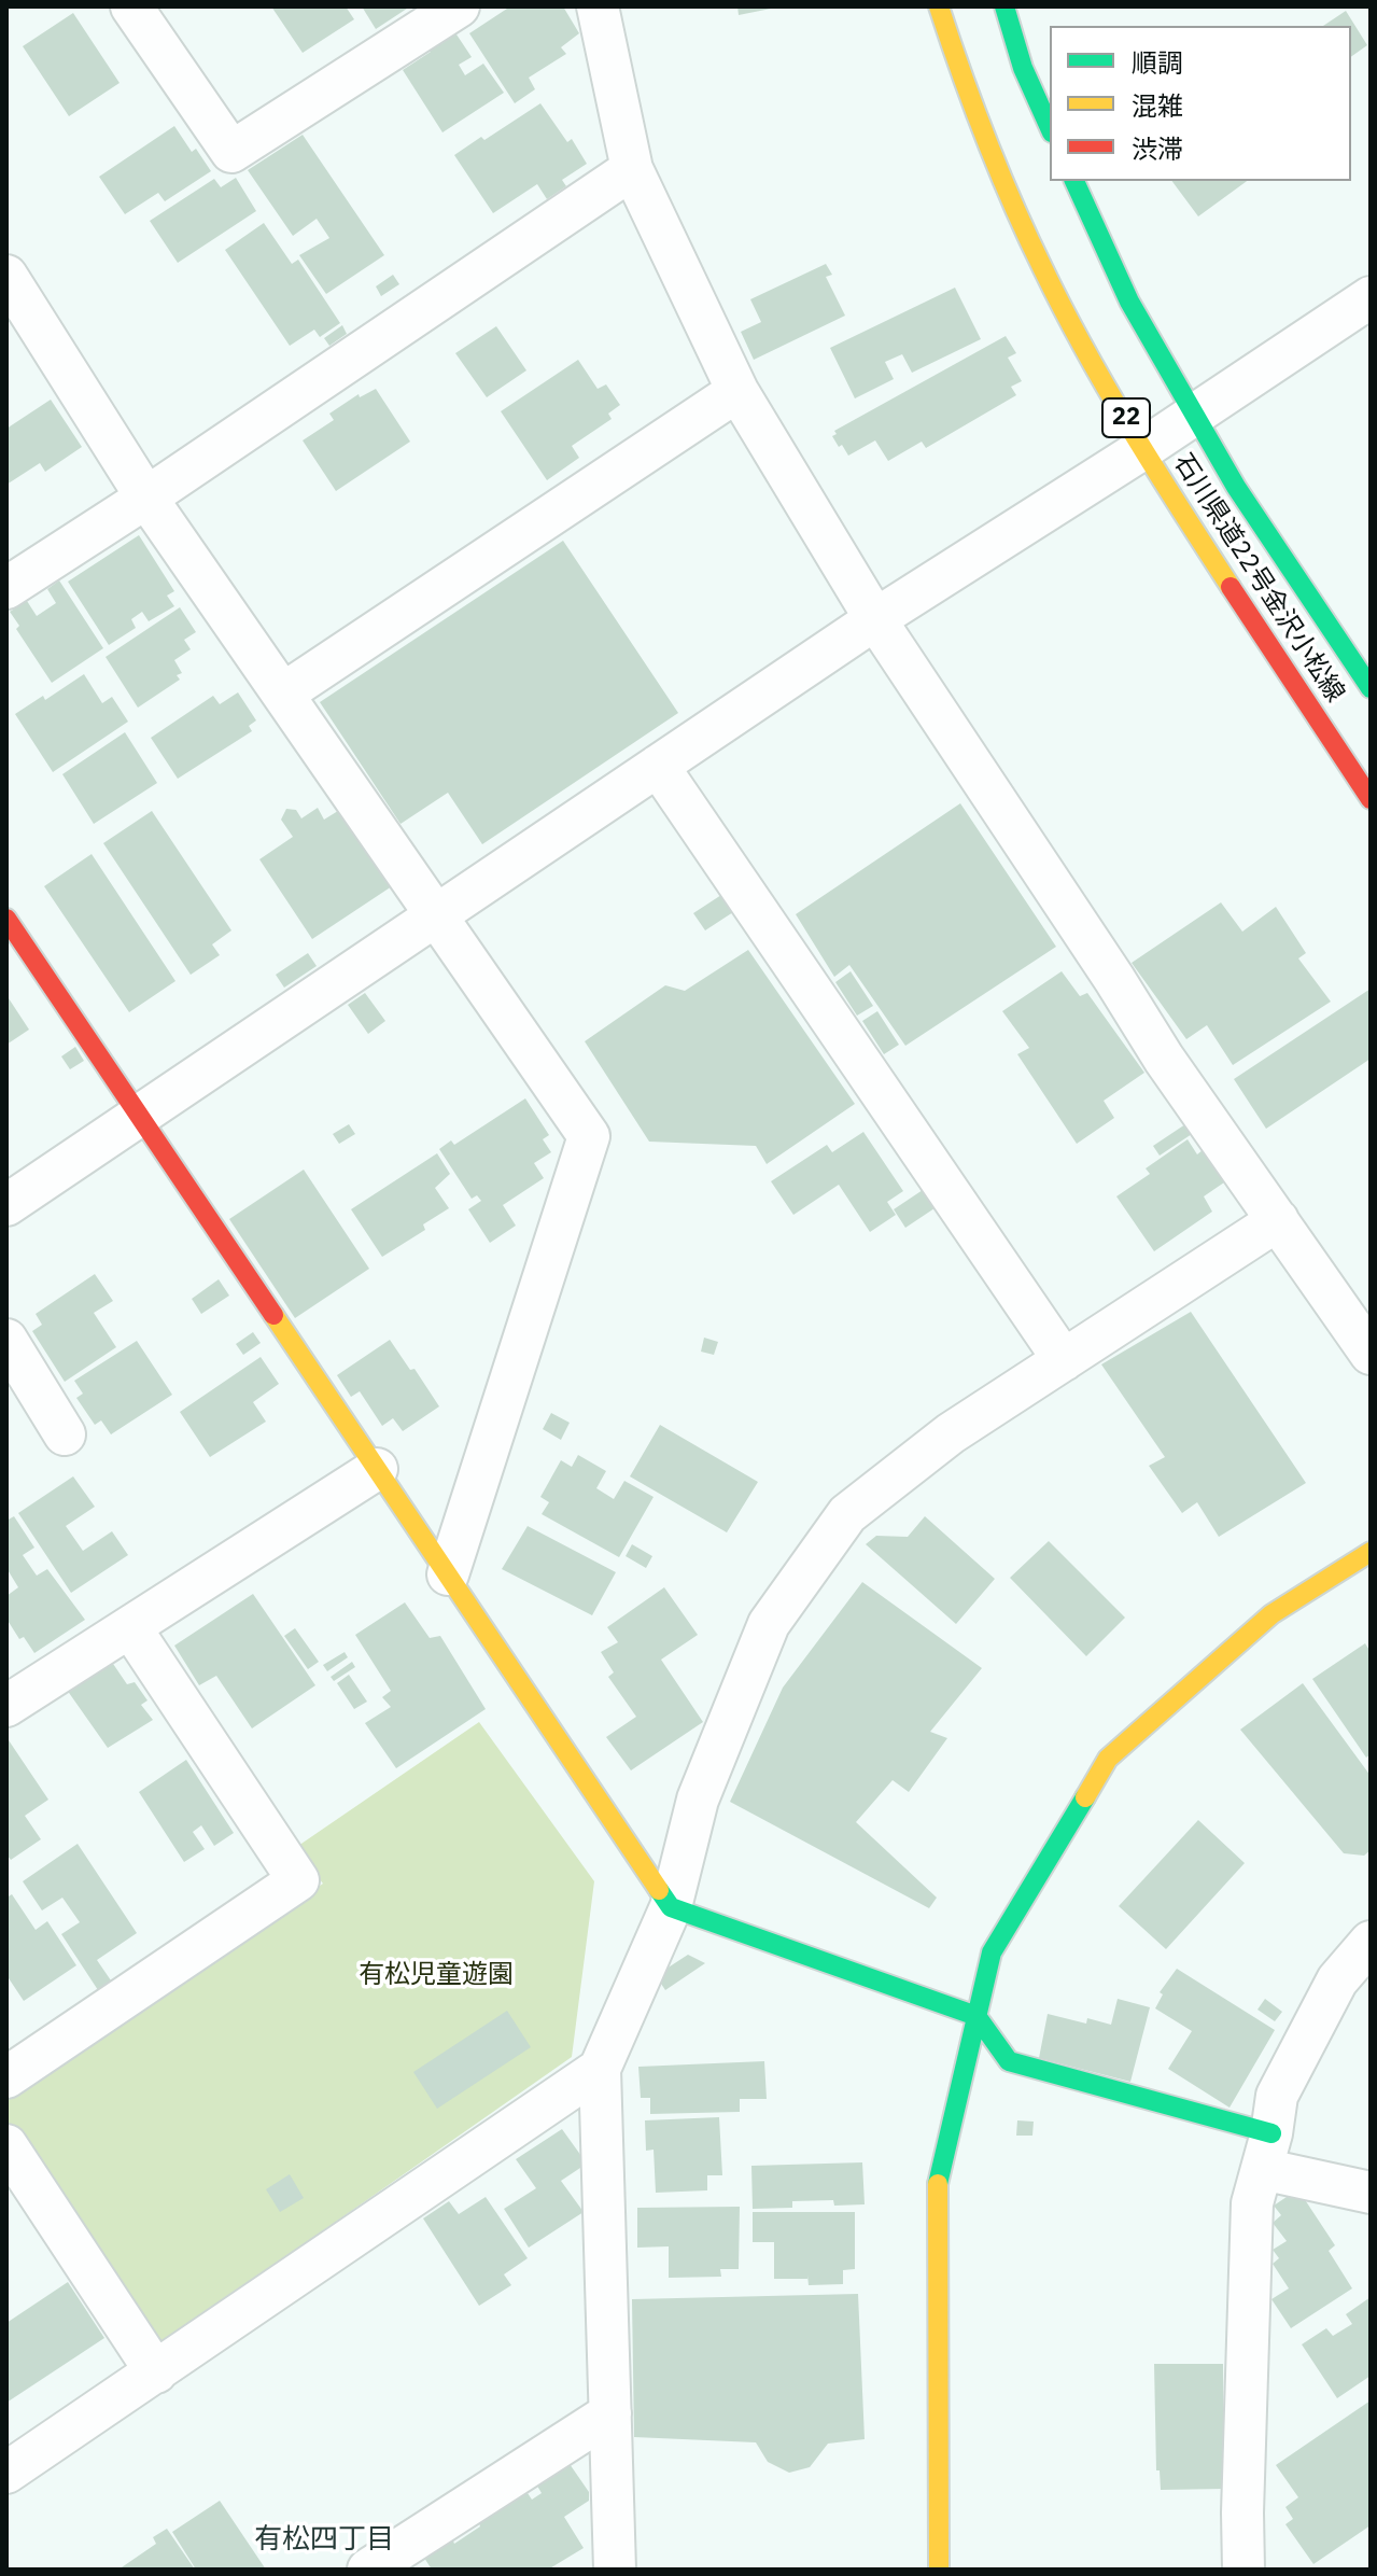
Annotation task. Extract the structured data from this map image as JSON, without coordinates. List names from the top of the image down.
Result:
{
  "streets": {
    "street": ["22", "石川県道22号金沢小松線"]
  },
  "districts": ["有松四丁目"],
  "parks": ["有松児童遊園"],
  "legend": ["順調", "混雑", "渋滞"]
}
